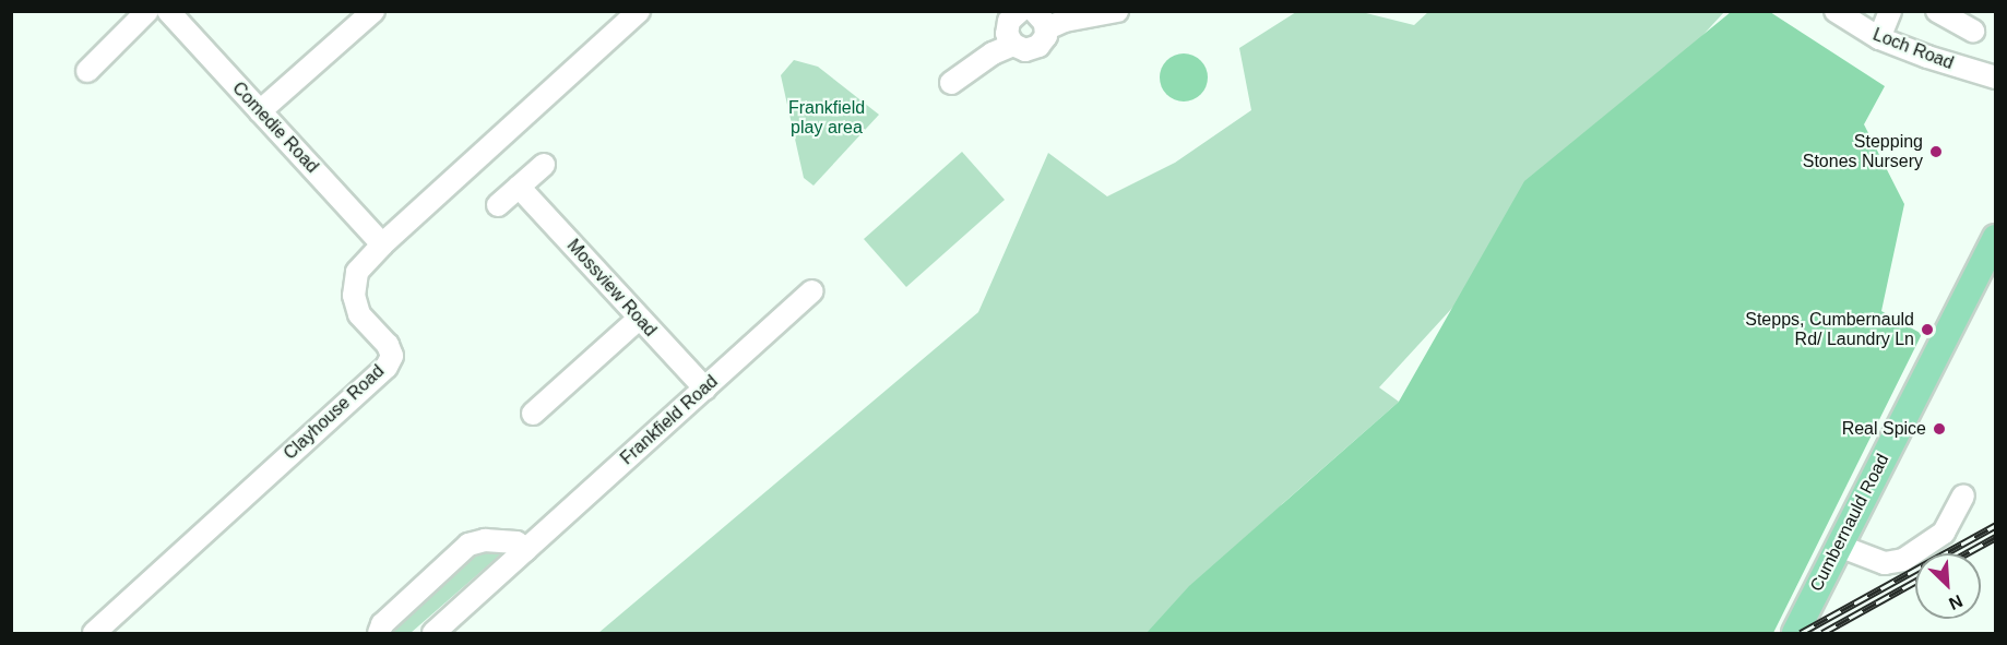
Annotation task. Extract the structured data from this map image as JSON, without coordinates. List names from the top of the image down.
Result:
{
  "streets": {
    "main road": ["Cumbernauld Road"],
    "street": [
      "Loch Road",
      "Comedie Road",
      "Mossview Road",
      "Clayhouse Road",
      "Frankfield Road"
    ]
  },
  "crossings": [
    ["Comedie Road", "Clayhouse Road"],
    ["Mossview Road", "Frankfield Road"]
  ],
  "parks": ["Frankfield play area"],
  "places": ["Stepping Stones Nursery", "Stepps, Cumbernauld Rd/ Laundry Ln", "Real Spice"],
  "north": "bottom right"
}
